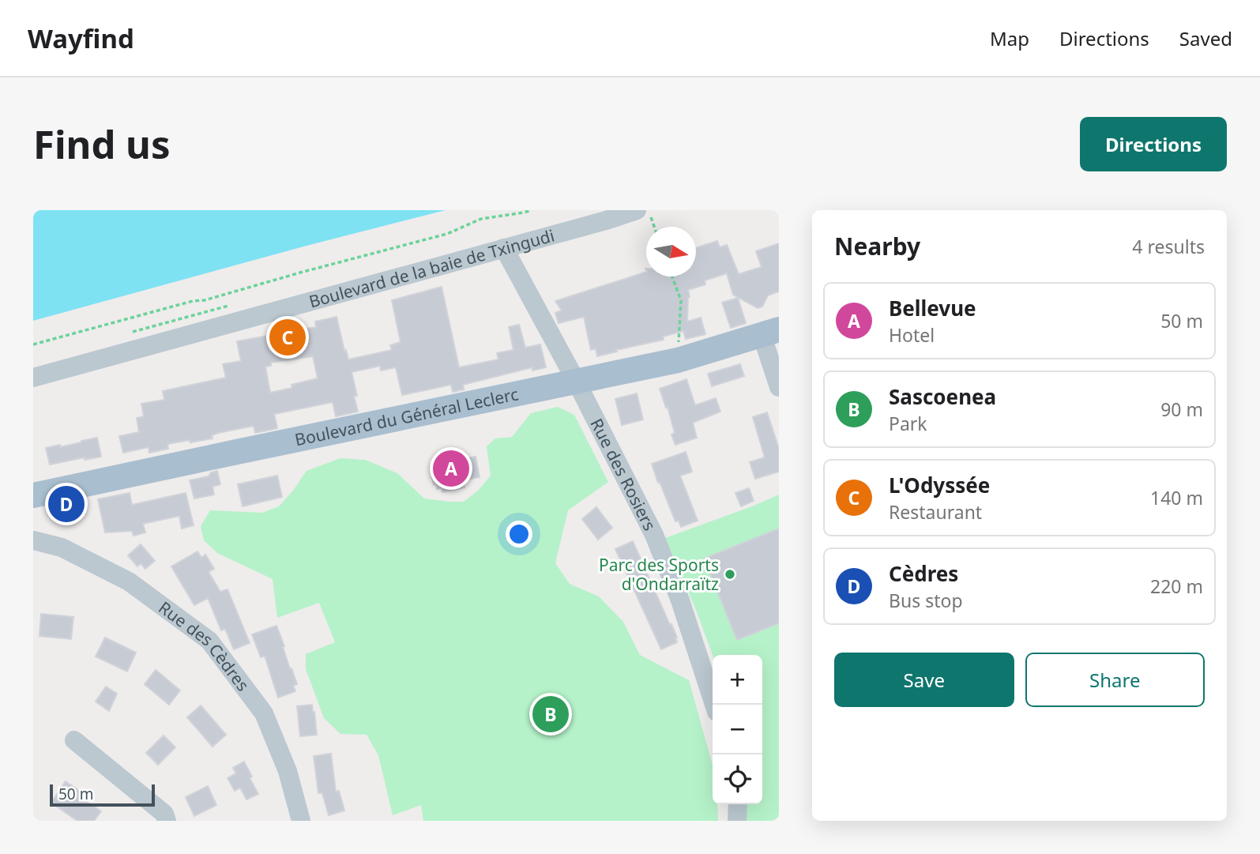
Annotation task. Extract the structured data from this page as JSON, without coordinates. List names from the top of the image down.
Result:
{
  "streets": {
    "main road": ["Boulevard du Général Leclerc"],
    "street": ["Boulevard de la baie de Txingudi", "Rue des Rosiers", "Rue des Cèdres"]
  },
  "crossings": [
    ["Boulevard de la baie de Txingudi", "Rue des Rosiers"],
    ["Boulevard du Général Leclerc", "Rue des Rosiers"]
  ],
  "places": ["Parc des Sports d'Ondarraïtz"],
  "scale_bar": "50 m",
  "north": "right",
  "page": {
    "header": "Wayfind",
    "nav": ["Map", "Directions", "Saved"],
    "buttons": [
      "Directions",
      ["Save", "Share"]
    ],
    "title": "Find us",
    "heading": ["Nearby", "4 results"],
    "list": [
      {
        "mark": "A",
        "name": "Bellevue",
        "note": "Hotel",
        "value": "50 m"
      },
      {
        "mark": "B",
        "name": "Sascoenea",
        "note": "Park",
        "value": "90 m"
      },
      {
        "mark": "C",
        "name": "L'Odyssée",
        "note": "Restaurant",
        "value": "140 m"
      },
      {
        "mark": "D",
        "name": "Cèdres",
        "note": "Bus stop",
        "value": "220 m"
      }
    ],
    "pins": [
      "C",
      "A",
      "D",
      "B"
    ],
    "map_buttons": ["+", "−"],
    "scale": "50 m"
  }
}
